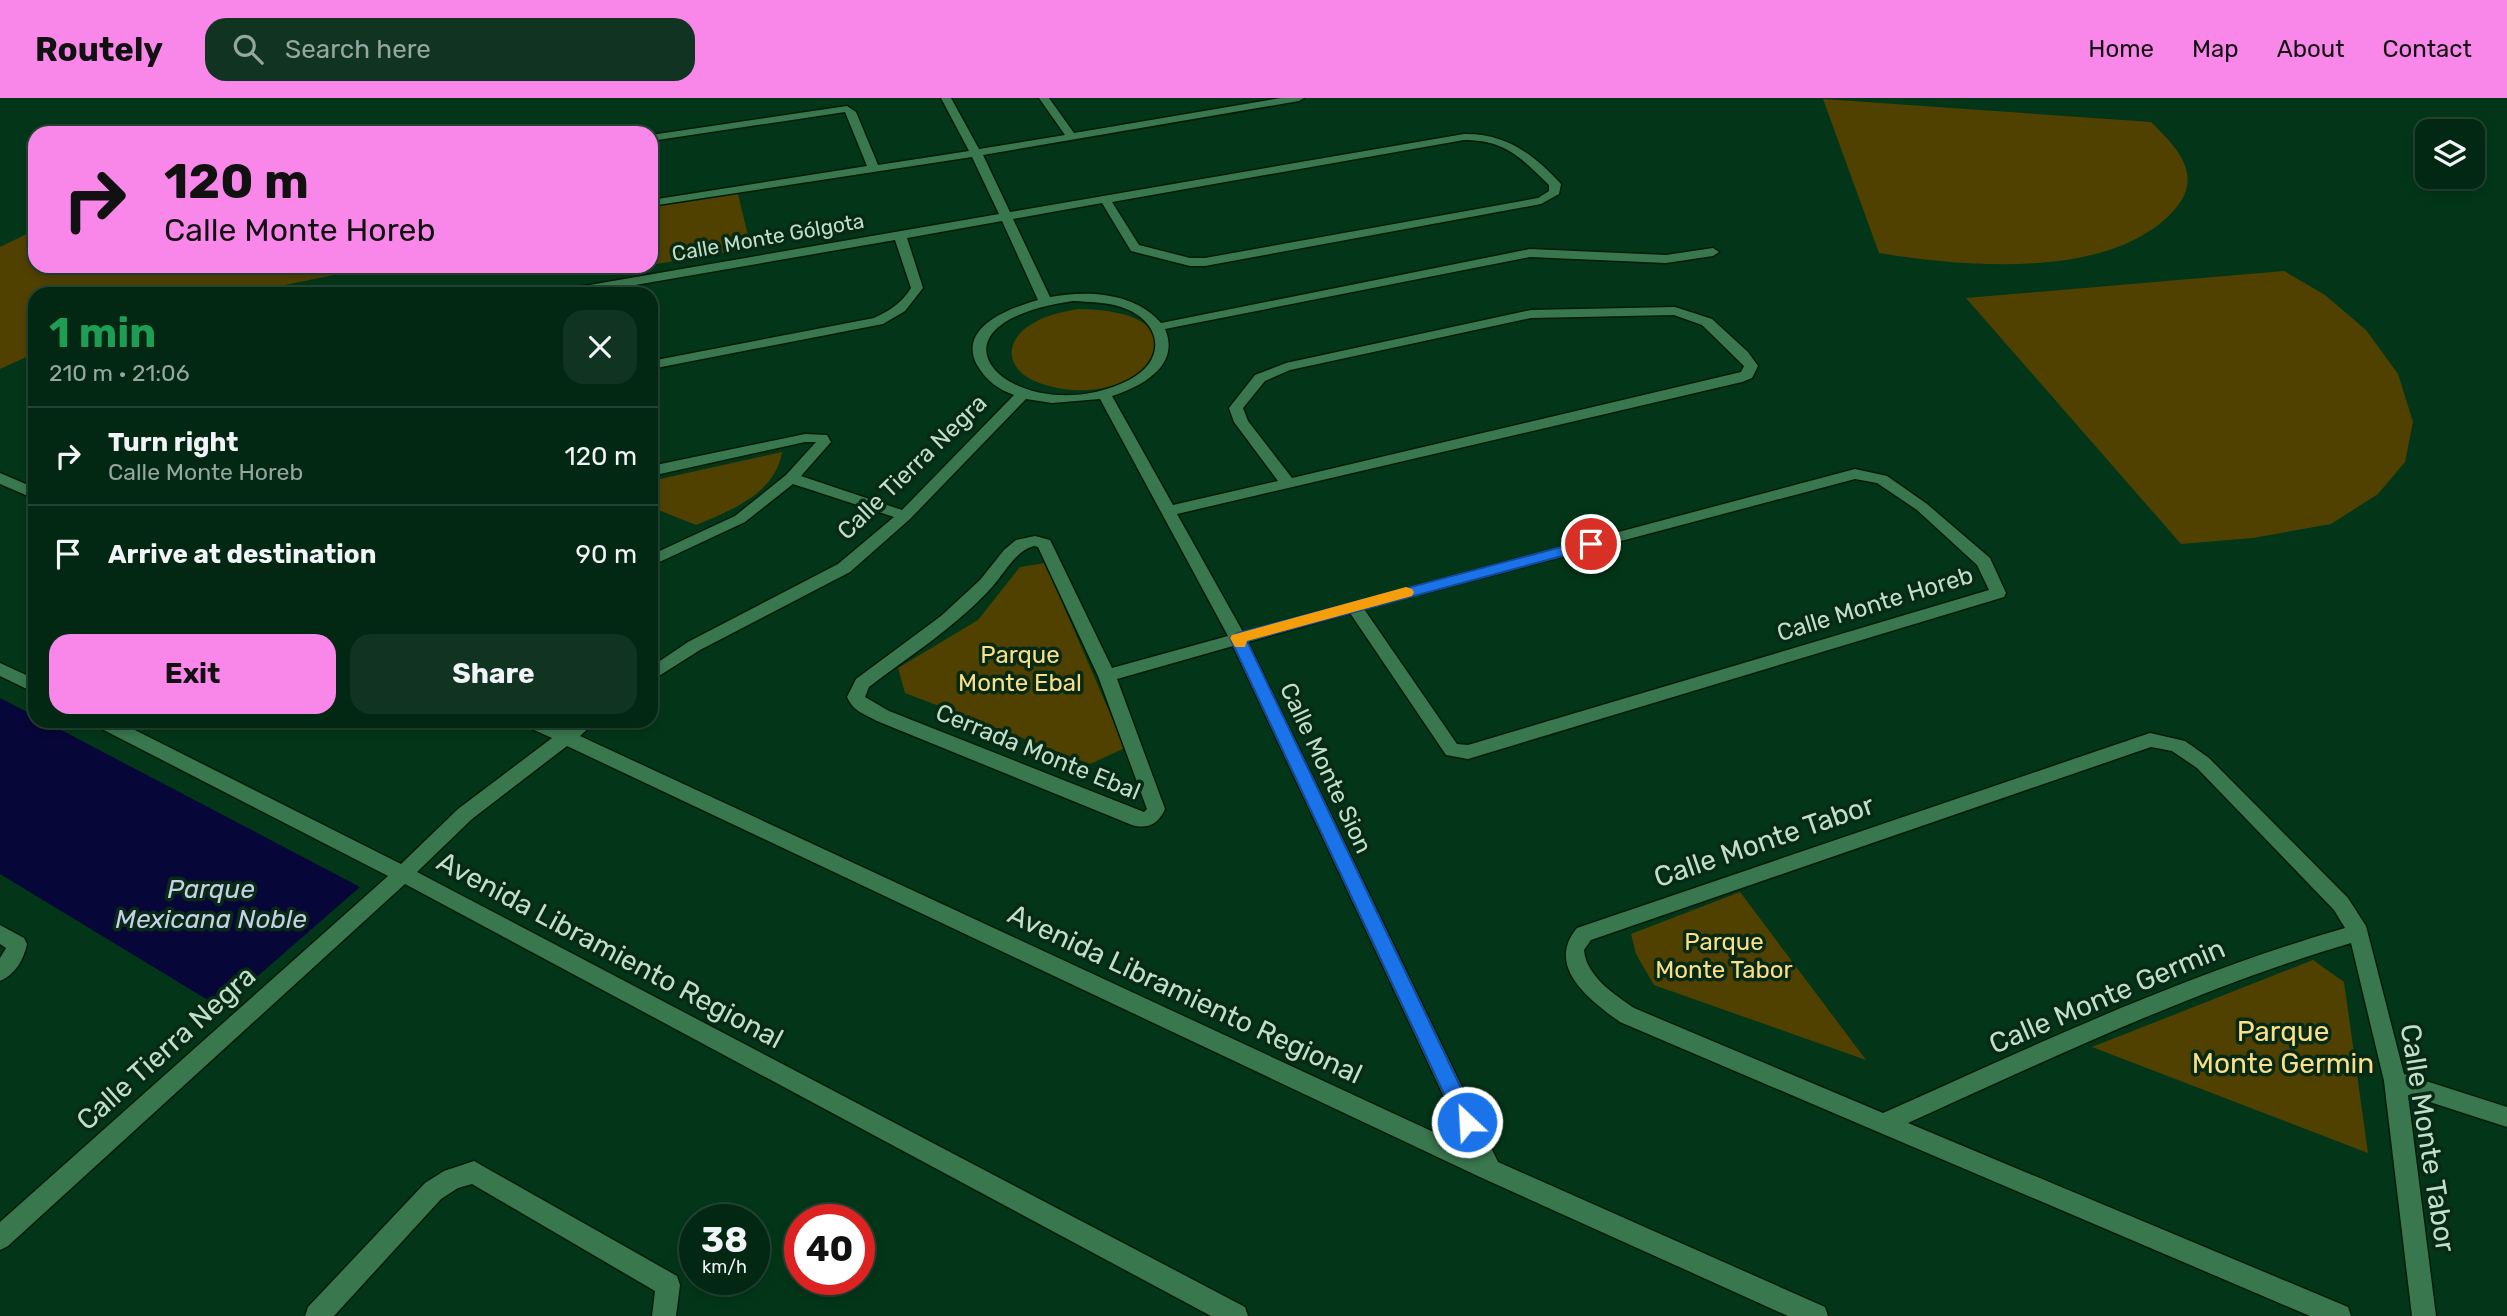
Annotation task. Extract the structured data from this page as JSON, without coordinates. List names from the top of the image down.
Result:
{
  "streets": {
    "street": [
      "Calle Monte Gólgota",
      "Calle Tierra Negra",
      "Calle Monte Horeb",
      "Cerrada Monte Ebal",
      "Calle Monte Sion",
      "Calle Monte Tabor",
      "Avenida Libramiento Regional",
      "Calle Monte Germin"
    ]
  },
  "crossings": [
    ["Calle Tierra Negra", "Calle Monte Sion"],
    ["Calle Tierra Negra", "Avenida Libramiento Regional"],
    ["Calle Monte Horeb", "Cerrada Monte Ebal"],
    ["Calle Monte Horeb", "Calle Monte Sion"],
    ["Calle Monte Sion", "Avenida Libramiento Regional"],
    ["Calle Monte Tabor", "Calle Monte Germin"]
  ],
  "water": ["Parque Mexicana Noble"],
  "parks": ["Parque Monte Ebal", "Parque Monte Tabor", "Parque Monte Germin"],
  "page": {
    "header": "Routely",
    "search": "Search here",
    "nav": [
      "Home",
      "Map",
      "About",
      "Contact"
    ],
    "turn": ["120 m", "Calle Monte Horeb"],
    "heading": ["1 min", "210 m · 21:06"],
    "list": [
      {
        "name": "Turn right",
        "note": "Calle Monte Horeb",
        "value": "120 m"
      },
      {
        "name": "Arrive at destination",
        "value": "90 m"
      }
    ],
    "buttons": ["Exit", "Share"],
    "speed": "38 km/h",
    "limit": "40"
  }
}
